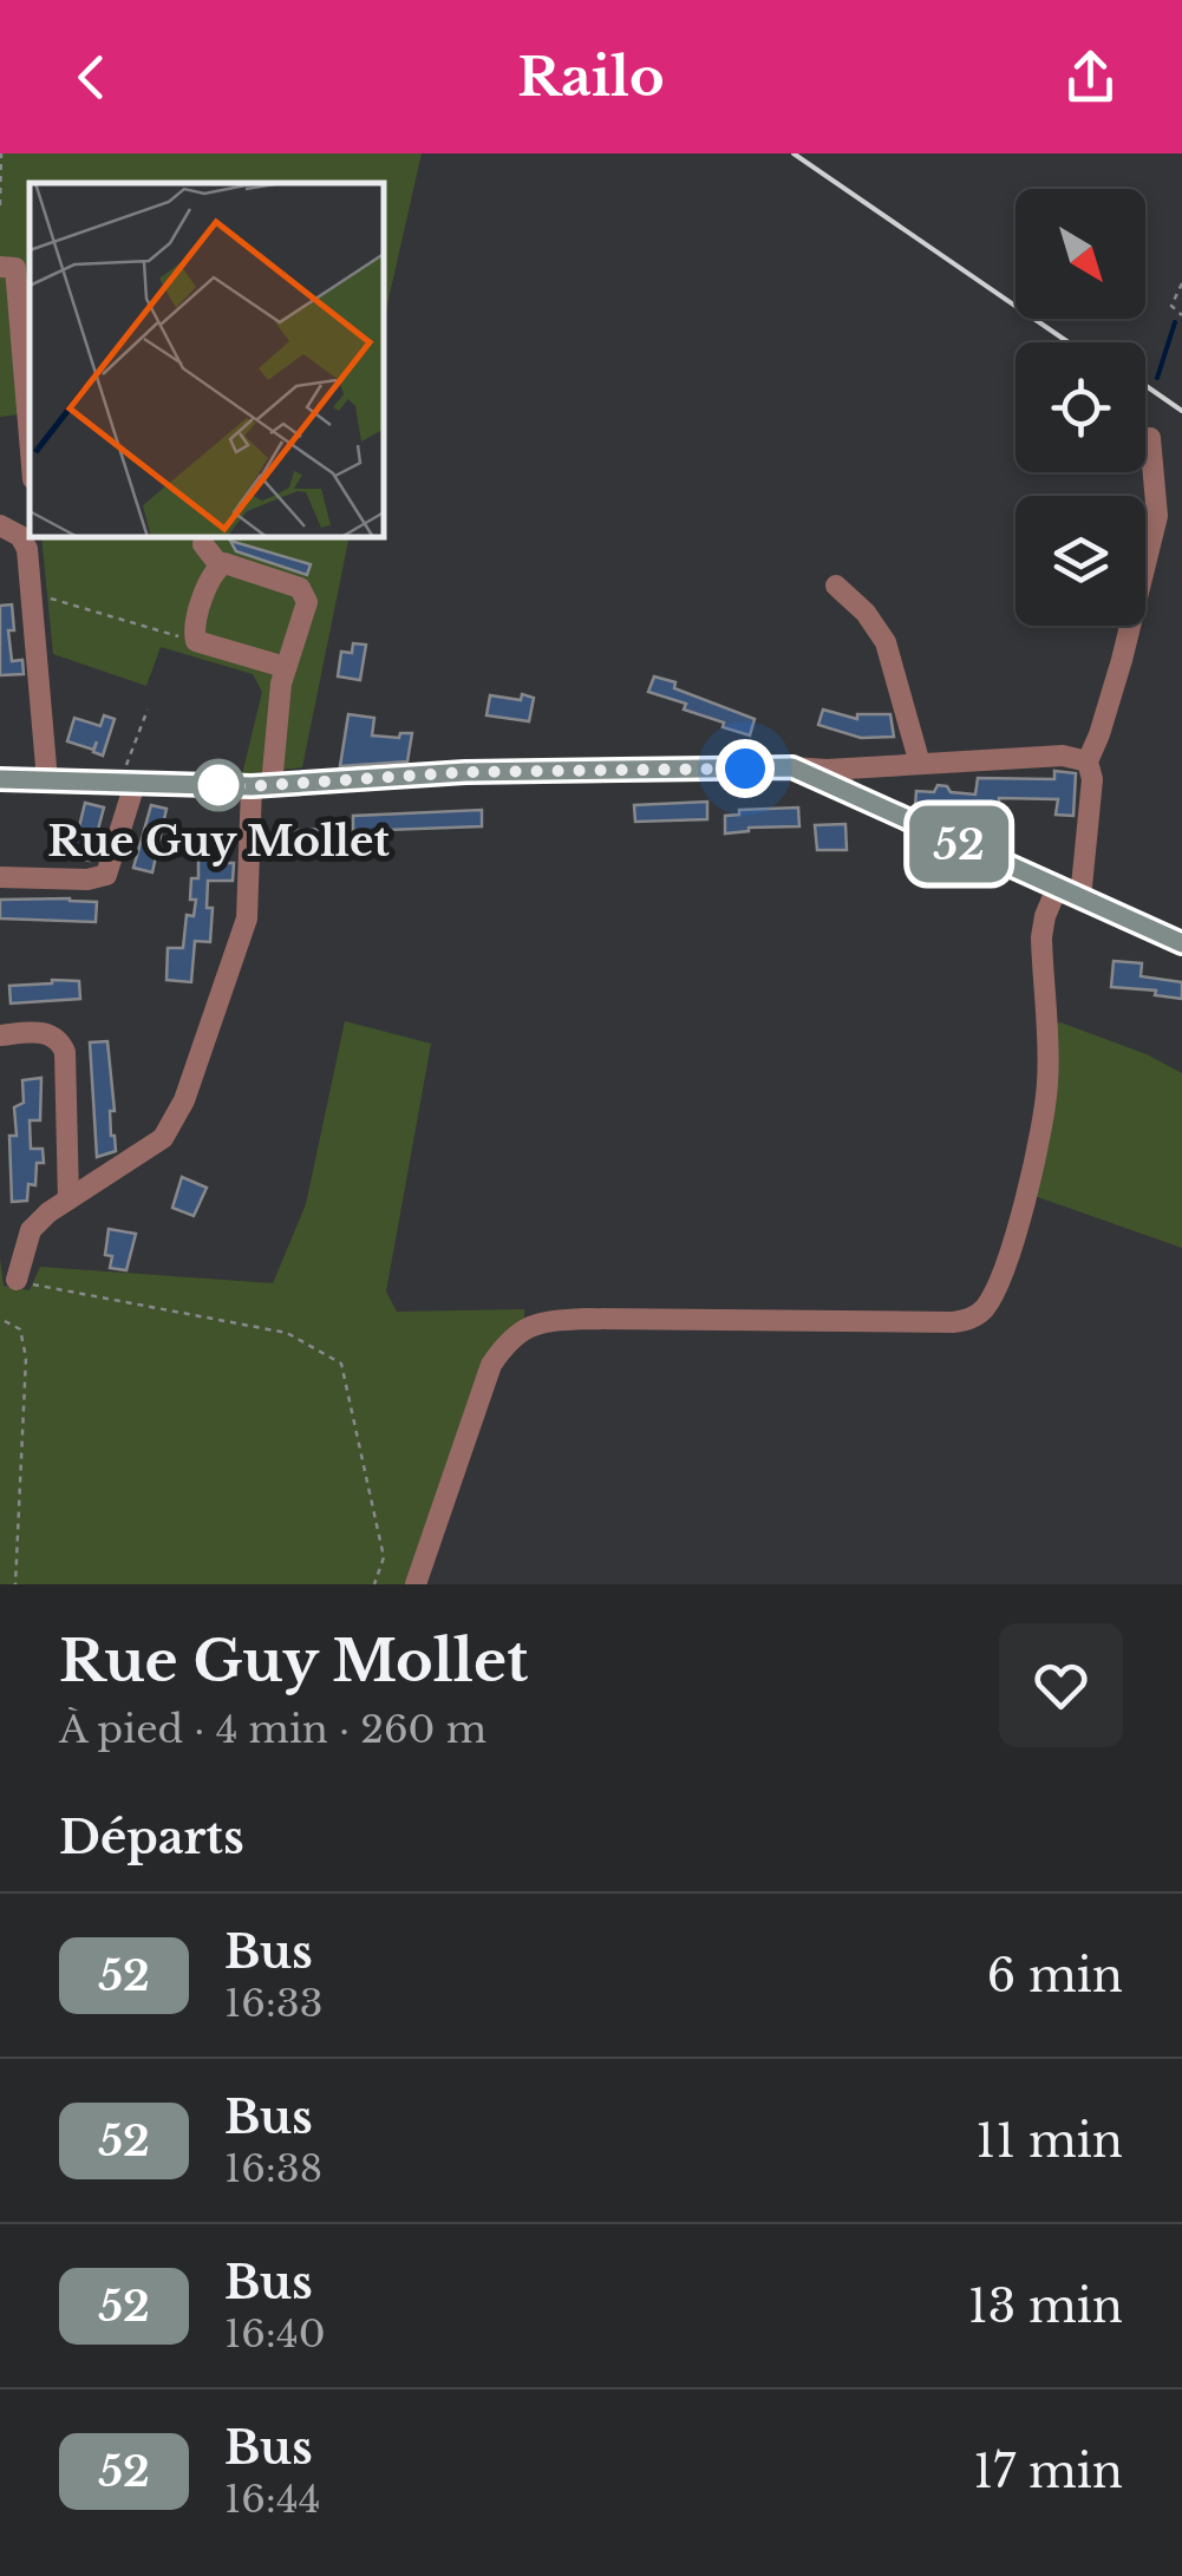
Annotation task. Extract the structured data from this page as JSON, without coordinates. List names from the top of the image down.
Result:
{
  "places": ["Rue Guy Mollet"],
  "lines": ["bus line 52"],
  "north": "bottom right",
  "page": {
    "header": "Railo",
    "on_map": "52",
    "heading": [
      ["Rue Guy Mollet", "À pied · 4 min · 260 m"],
      "Départs"
    ],
    "list": [
      {
        "mark": "52",
        "name": "Bus",
        "note": "16:33",
        "value": "6 min"
      },
      {
        "mark": "52",
        "name": "Bus",
        "note": "16:38",
        "value": "11 min"
      },
      {
        "mark": "52",
        "name": "Bus",
        "note": "16:40",
        "value": "13 min"
      },
      {
        "mark": "52",
        "name": "Bus",
        "note": "16:44",
        "value": "17 min"
      }
    ]
  }
}
